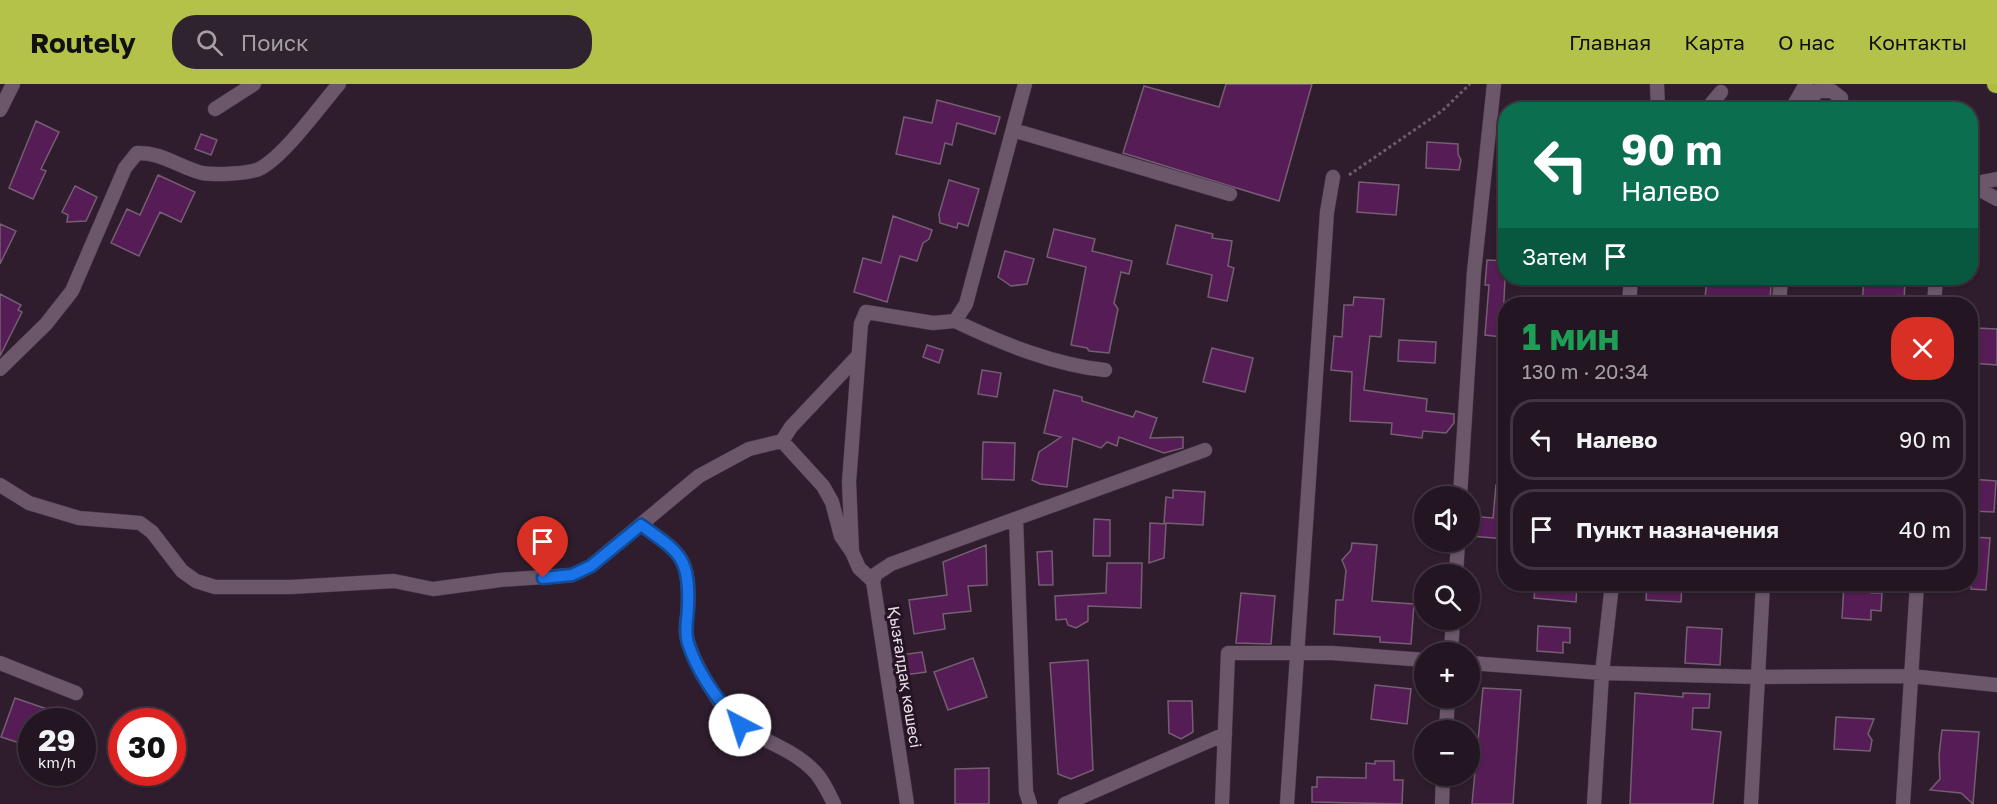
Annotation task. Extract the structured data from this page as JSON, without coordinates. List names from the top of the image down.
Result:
{
  "streets": {
    "street": ["Қызғалдақ көшесі"]
  },
  "page": {
    "header": "Routely",
    "search": "Поиск",
    "nav": [
      "Главная",
      "Карта",
      "О нас",
      "Контакты"
    ],
    "turn": ["90 m", "Налево"],
    "then": "Затем",
    "heading": ["1 мин", "130 m · 20:34"],
    "list": [
      {
        "name": "Налево",
        "value": "90 m"
      },
      {
        "name": "Пункт назначения",
        "value": "40 m"
      }
    ],
    "map_buttons": ["+", "−"],
    "speed": "29 km/h",
    "limit": "30"
  }
}
